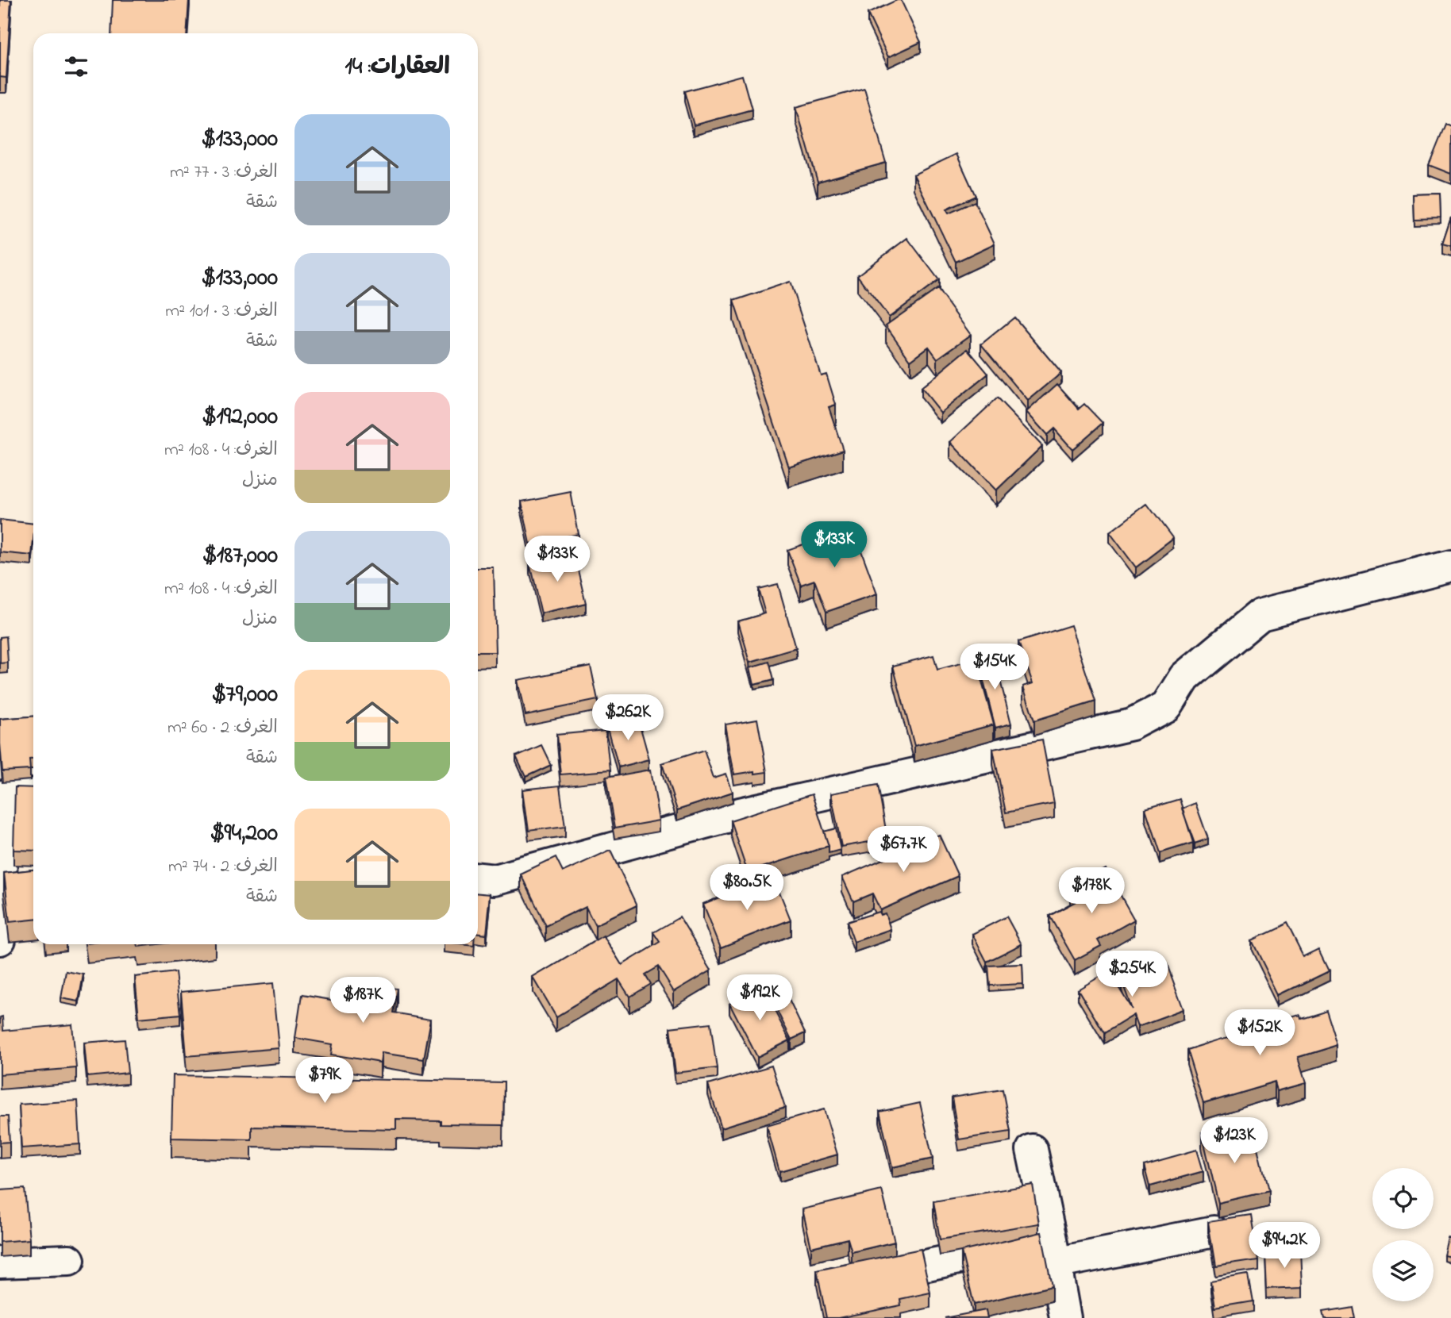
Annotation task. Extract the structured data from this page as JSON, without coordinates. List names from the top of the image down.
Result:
{
  "page": {
    "heading": "العقارات: 14",
    "list": [
      {
        "name": "$133,000",
        "note": "الغرف: 3 · 77 m² · شقة"
      },
      {
        "name": "$133,000",
        "note": "الغرف: 3 · 101 m² · شقة"
      },
      {
        "name": "$192,000",
        "note": "الغرف: 4 · 108 m² · منزل"
      },
      {
        "name": "$187,000",
        "note": "الغرف: 4 · 108 m² · منزل"
      },
      {
        "name": "$79,000",
        "note": "الغرف: 2 · 60 m² · شقة"
      },
      {
        "name": "$94,200",
        "note": "الغرف: 2 · 74 m² · شقة"
      }
    ],
    "price": [
      "$133K",
      "$133K",
      "$154K",
      "$262K",
      "$67.7K",
      "$80.5K",
      "$178K",
      "$254K",
      "$192K",
      "$187K",
      "$152K",
      "$79K",
      "$123K",
      "$94.2K"
    ]
  }
}
